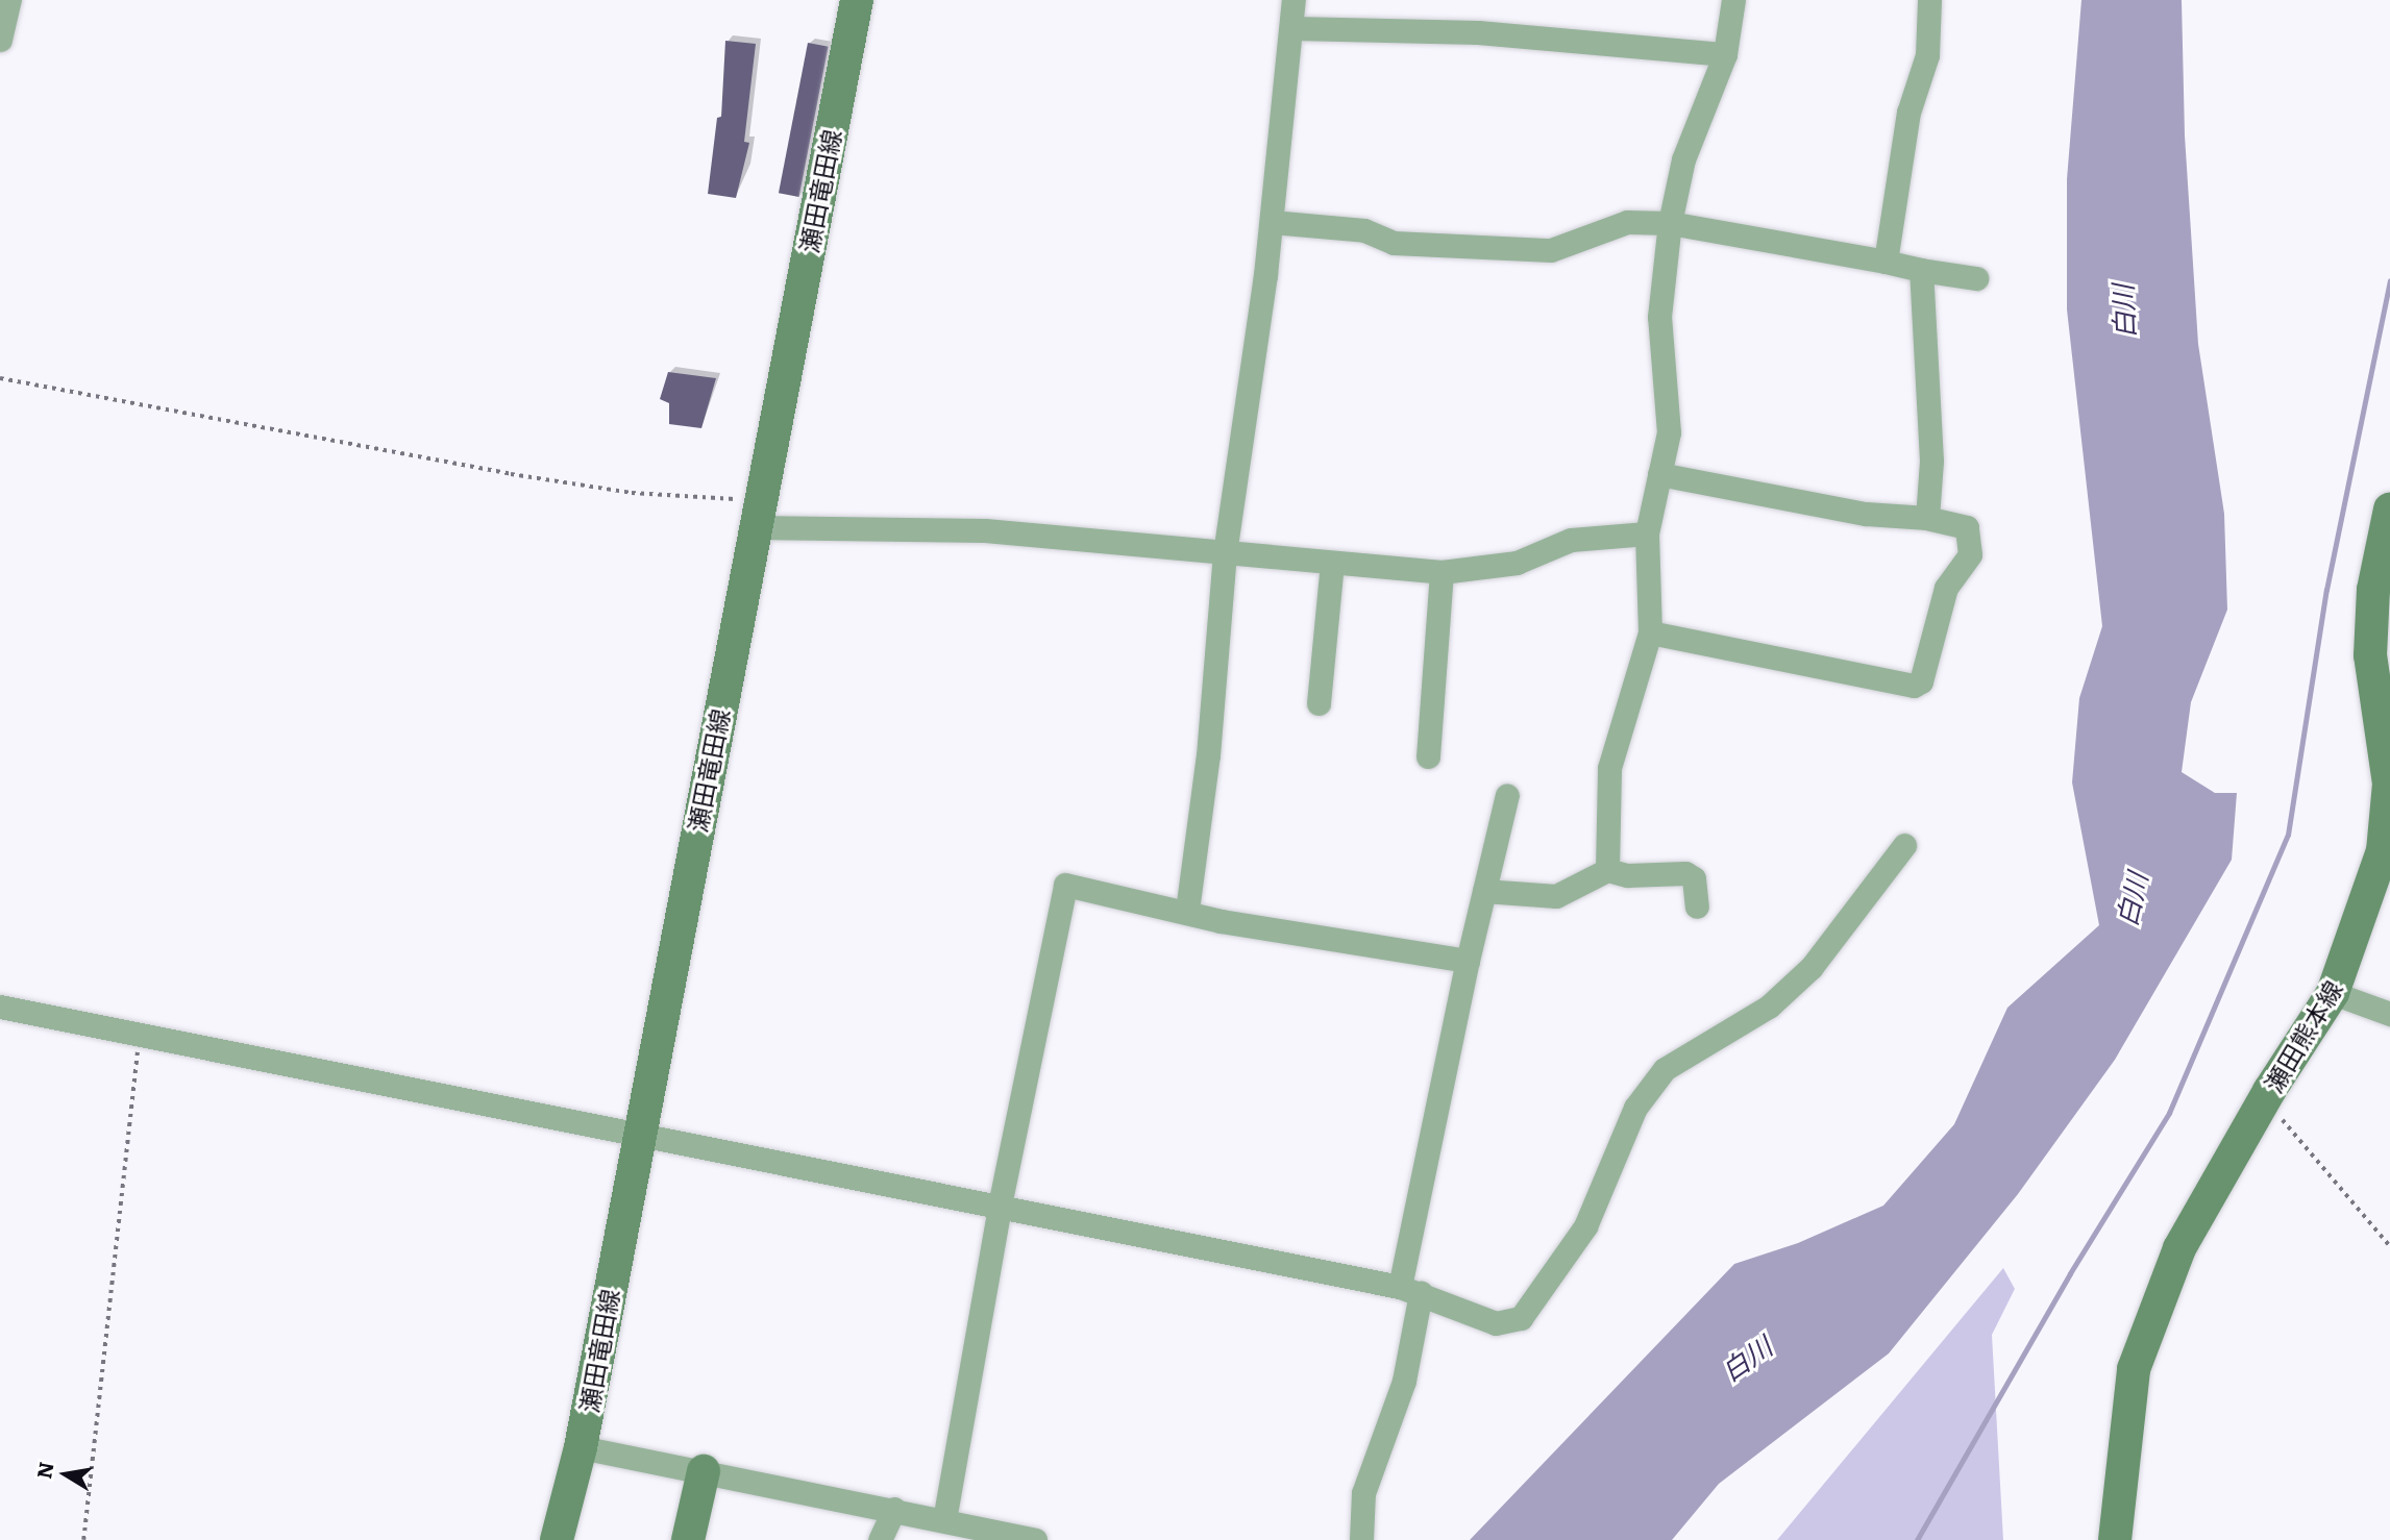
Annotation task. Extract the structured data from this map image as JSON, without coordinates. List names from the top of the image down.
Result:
{
  "streets": {
    "main road": ["瀬田竜田線", "瀬田熊本線"]
  },
  "water": ["白川"],
  "north": "left"
}
